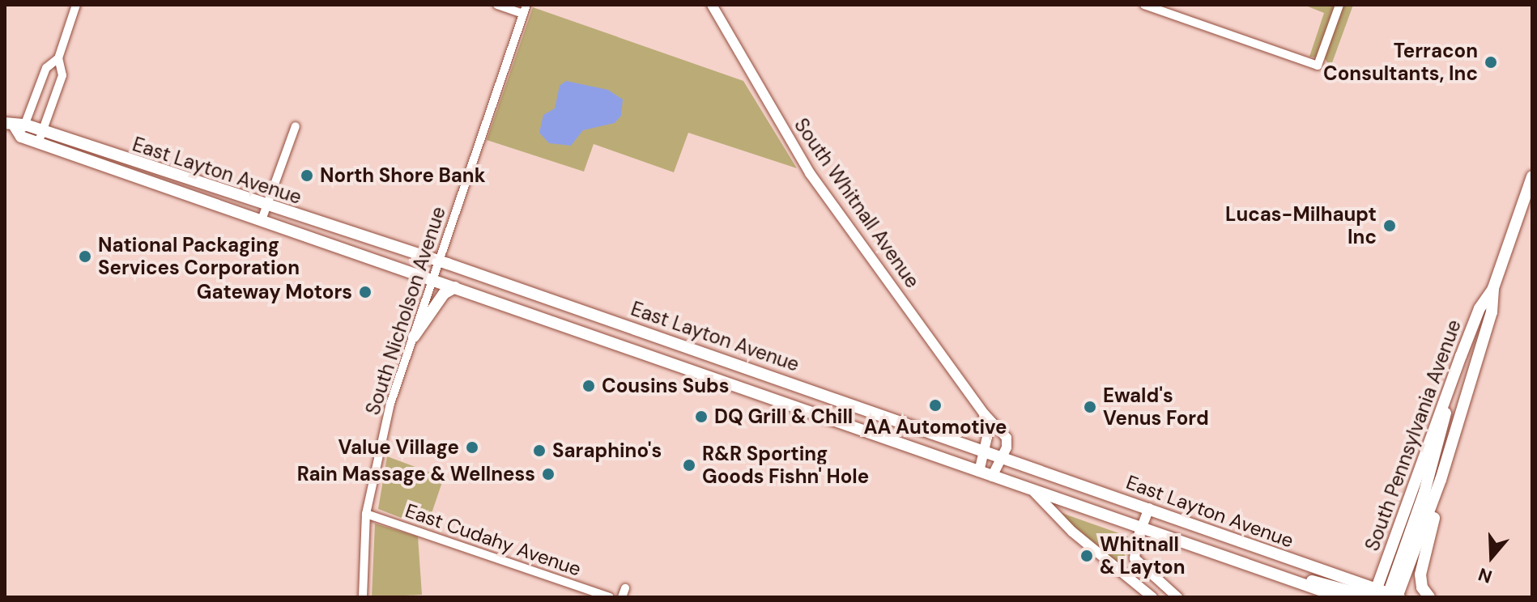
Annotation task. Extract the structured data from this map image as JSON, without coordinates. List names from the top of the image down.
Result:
{
  "streets": {
    "main road": ["East Layton Avenue", "South Pennsylvania Avenue"],
    "street": ["South Whitnall Avenue", "South Nicholson Avenue", "East Cudahy Avenue"]
  },
  "crossings": [
    ["East Layton Avenue", "South Whitnall Avenue"],
    ["East Layton Avenue", "South Nicholson Avenue"],
    ["East Layton Avenue", "South Pennsylvania Avenue"],
    ["South Nicholson Avenue", "East Cudahy Avenue"]
  ],
  "places": [
    "Terracon Consultants, Inc",
    "North Shore Bank",
    "Lucas-Milhaupt Inc",
    "National Packaging Services Corporation",
    "Gateway Motors",
    "Cousins Subs",
    "AA Automotive",
    "Ewald's Venus Ford",
    "DQ Grill & Chill",
    "Value Village",
    "Saraphino's",
    "R&R Sporting Goods Fishn' Hole",
    "Rain Massage & Wellness",
    "Whitnall & Layton"
  ],
  "north": "bottom"
}
